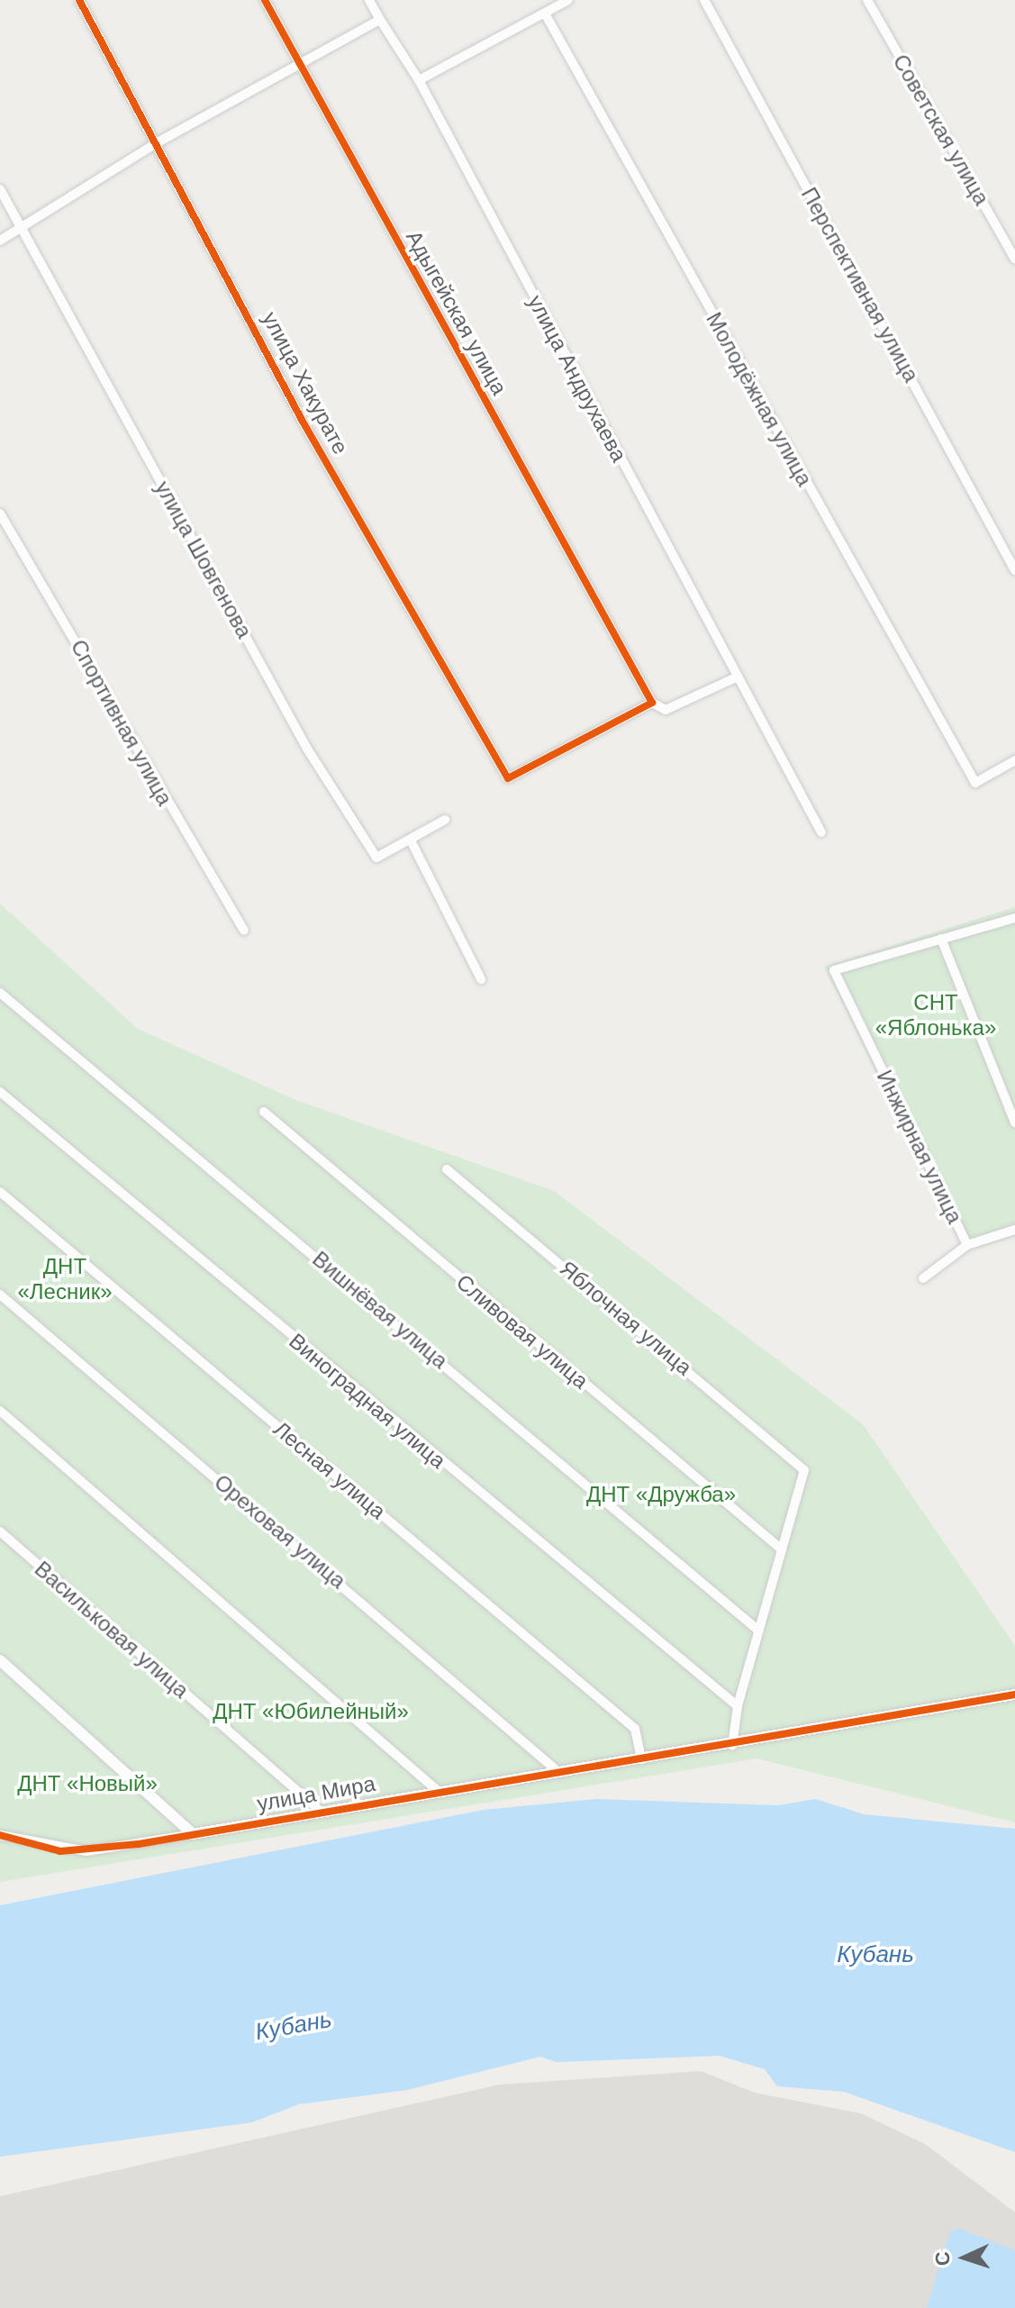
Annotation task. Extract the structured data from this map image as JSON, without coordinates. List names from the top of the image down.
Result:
{
  "streets": {
    "street": [
      "Советская улица",
      "Перспективная улица",
      "Адыгейская улица",
      "улица Андрухаева",
      "улица Хакурате",
      "Молодёжная улица",
      "улица Шовгенова",
      "Спортивная улица",
      "Инжирная улица",
      "Вишнёвая улица",
      "Яблочная улица",
      "Сливовая улица",
      "Виноградная улица",
      "Лесная улица",
      "Ореховая улица",
      "Васильковая улица",
      "улица Мира"
    ]
  },
  "crossings": [
    ["Адыгейская улица", "улица Хакурате"],
    ["Яблочная улица", "Сливовая улица"],
    ["Лесная улица", "улица Мира"],
    ["Ореховая улица", "улица Мира"],
    ["Васильковая улица", "улица Мира"]
  ],
  "water": ["Кубань"],
  "parks": [
    "СНТ «Яблонька»",
    "ДНТ «Лесник»",
    "ДНТ «Дружба»",
    "ДНТ «Юбилейный»",
    "ДНТ «Новый»"
  ],
  "north": "left"
}
